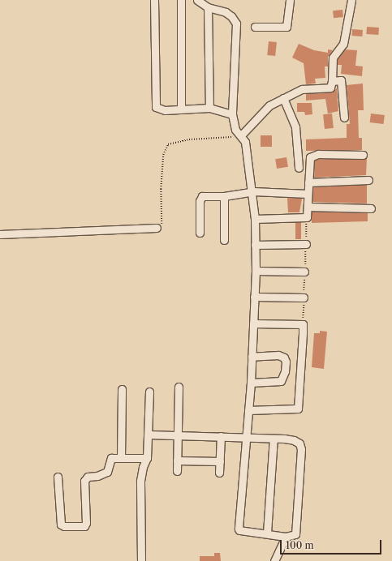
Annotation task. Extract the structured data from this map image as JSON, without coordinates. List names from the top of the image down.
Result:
{
  "scale_bar": "100 m"
}
